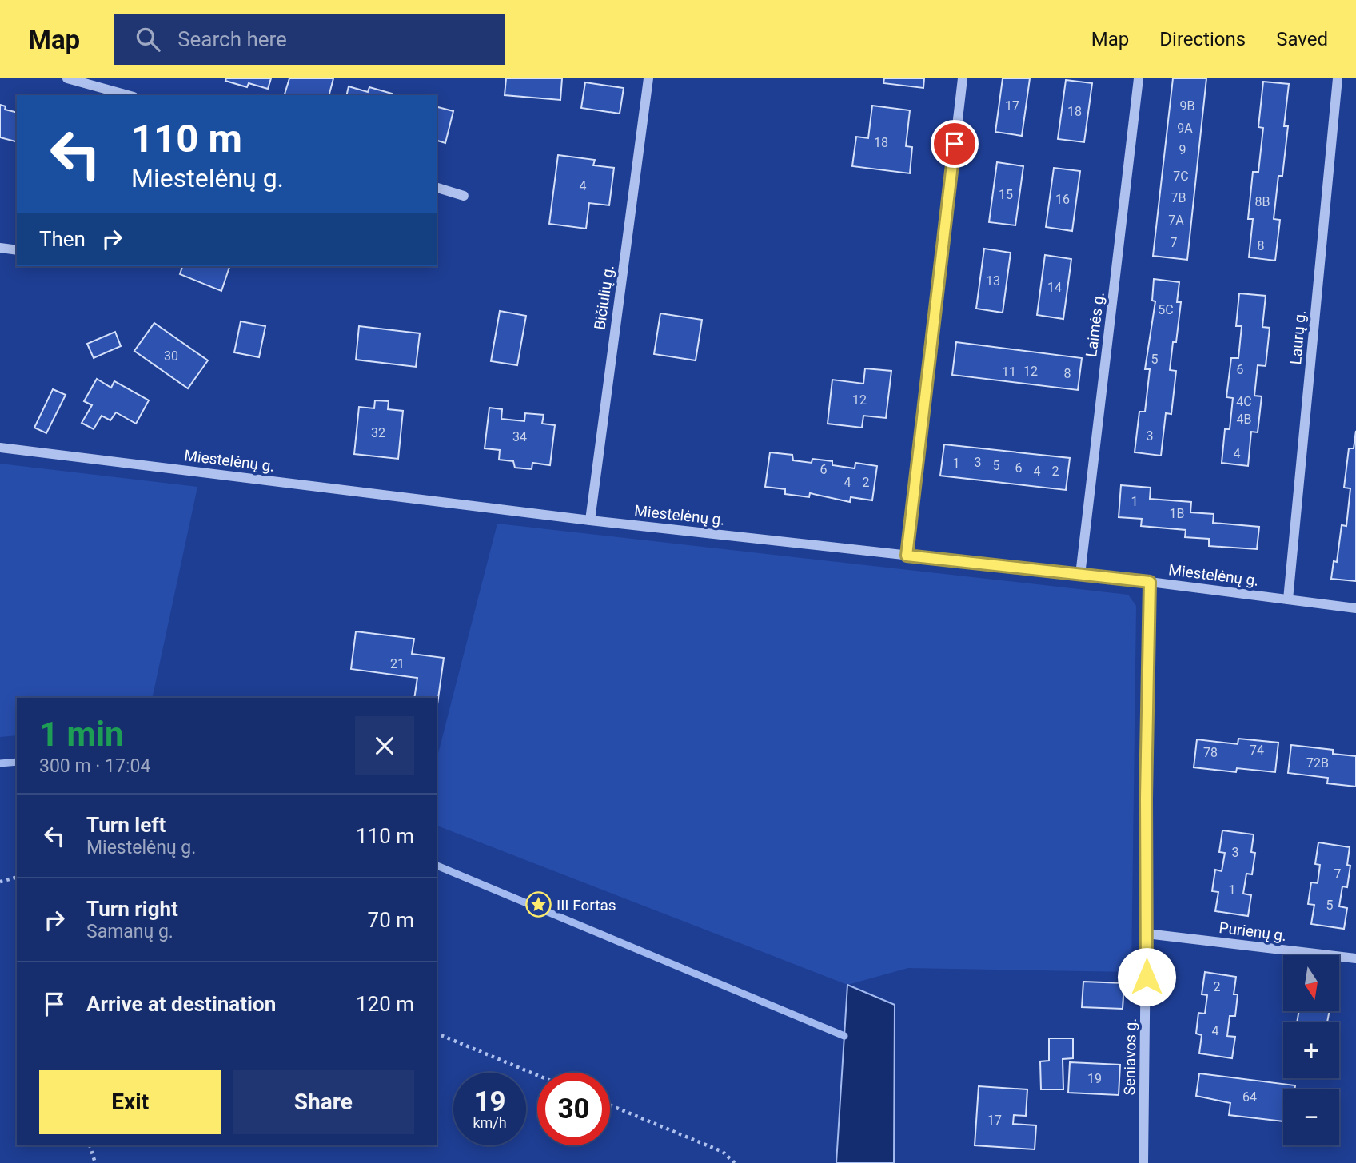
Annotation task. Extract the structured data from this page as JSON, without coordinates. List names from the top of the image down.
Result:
{
  "streets": {
    "street": [
      "Bičiulių g.",
      "Laimės g.",
      "Laurų g.",
      "Miestelėnų g.",
      "Purienų g.",
      "Seniavos g."
    ]
  },
  "crossings": [
    ["Bičiulių g.", "Miestelėnų g."],
    ["Laimės g.", "Miestelėnų g."],
    ["Laurų g.", "Miestelėnų g."],
    ["Miestelėnų g.", "Seniavos g."],
    ["Purienų g.", "Seniavos g."]
  ],
  "places": {
    "place": ["III Fortas"]
  },
  "house_numbers": [
    "17",
    "9B",
    "18",
    "9A",
    "18",
    "9",
    "7C",
    "4",
    "15",
    "7B",
    "16",
    "8B",
    "7A",
    "7",
    "8",
    "13",
    "14",
    "5C",
    "30",
    "5",
    "6",
    "12",
    "11",
    "8",
    "12",
    "4C",
    "4B",
    "32",
    "3",
    "34",
    "4",
    "3",
    "1",
    "5",
    "6",
    "6",
    "4",
    "2",
    "4",
    "2",
    "1",
    "1B",
    "21",
    "74",
    "78",
    "72B",
    "3",
    "7",
    "1",
    "5",
    "2",
    "4",
    "19",
    "64",
    "17"
  ],
  "north": "bottom",
  "page": {
    "header": "Map",
    "search": "Search here",
    "nav": ["Map", "Directions", "Saved"],
    "turn": ["110 m", "Miestelėnų g."],
    "then": "Then",
    "heading": ["1 min", "300 m · 17:04"],
    "list": [
      {
        "name": "Turn left",
        "note": "Miestelėnų g.",
        "value": "110 m"
      },
      {
        "name": "Turn right",
        "note": "Samanų g.",
        "value": "70 m"
      },
      {
        "name": "Arrive at destination",
        "value": "120 m"
      }
    ],
    "map_buttons": ["+", "−"],
    "buttons": ["Exit", "Share"],
    "speed": "19 km/h",
    "limit": "30"
  }
}
